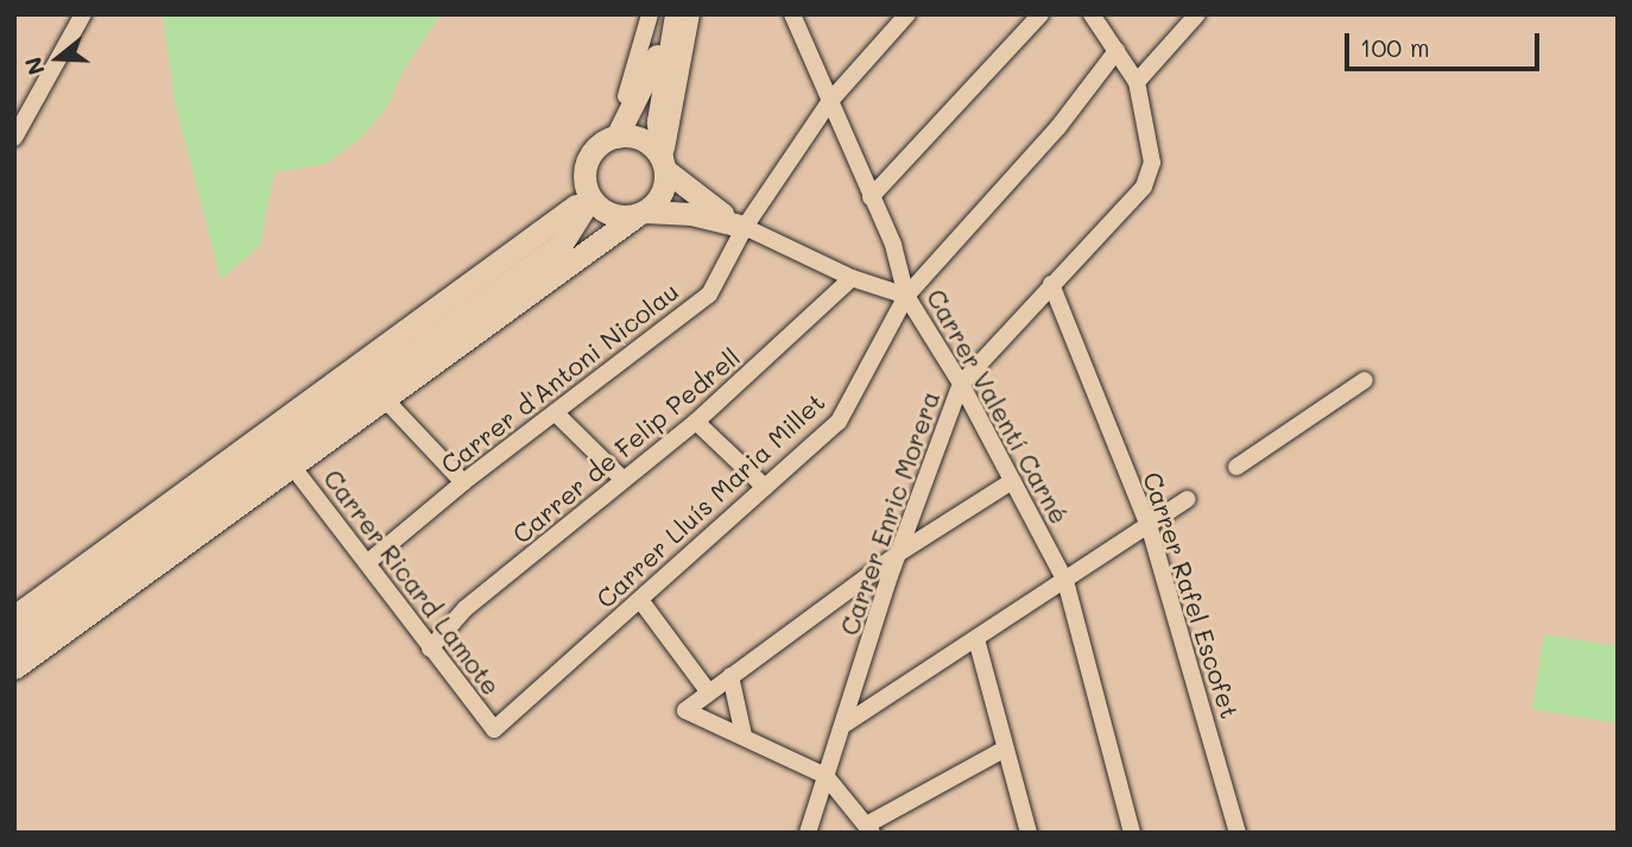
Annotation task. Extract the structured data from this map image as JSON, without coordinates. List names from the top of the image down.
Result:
{
  "streets": {
    "street": [
      "Carrer d'Antoni Nicolau",
      "Carrer Valentí Carné",
      "Carrer de Felip Pedrell",
      "Carrer Lluís Maria Millet",
      "Carrer Enric Morera",
      "Carrer Ricard Lamote",
      "Carrer Rafel Escofet"
    ]
  },
  "crossings": [
    ["Carrer d'Antoni Nicolau", "Carrer Valentí Carné"],
    ["Carrer d'Antoni Nicolau", "Carrer Ricard Lamote"],
    ["Carrer Valentí Carné", "Carrer Lluís Maria Millet"],
    ["Carrer Valentí Carné", "Carrer Enric Morera"],
    ["Carrer de Felip Pedrell", "Carrer Ricard Lamote"],
    ["Carrer Lluís Maria Millet", "Carrer Ricard Lamote"],
    ["Carrer Enric Morera", "Carrer Rafel Escofet"]
  ],
  "scale_bar": "100 m",
  "north": "left"
}
